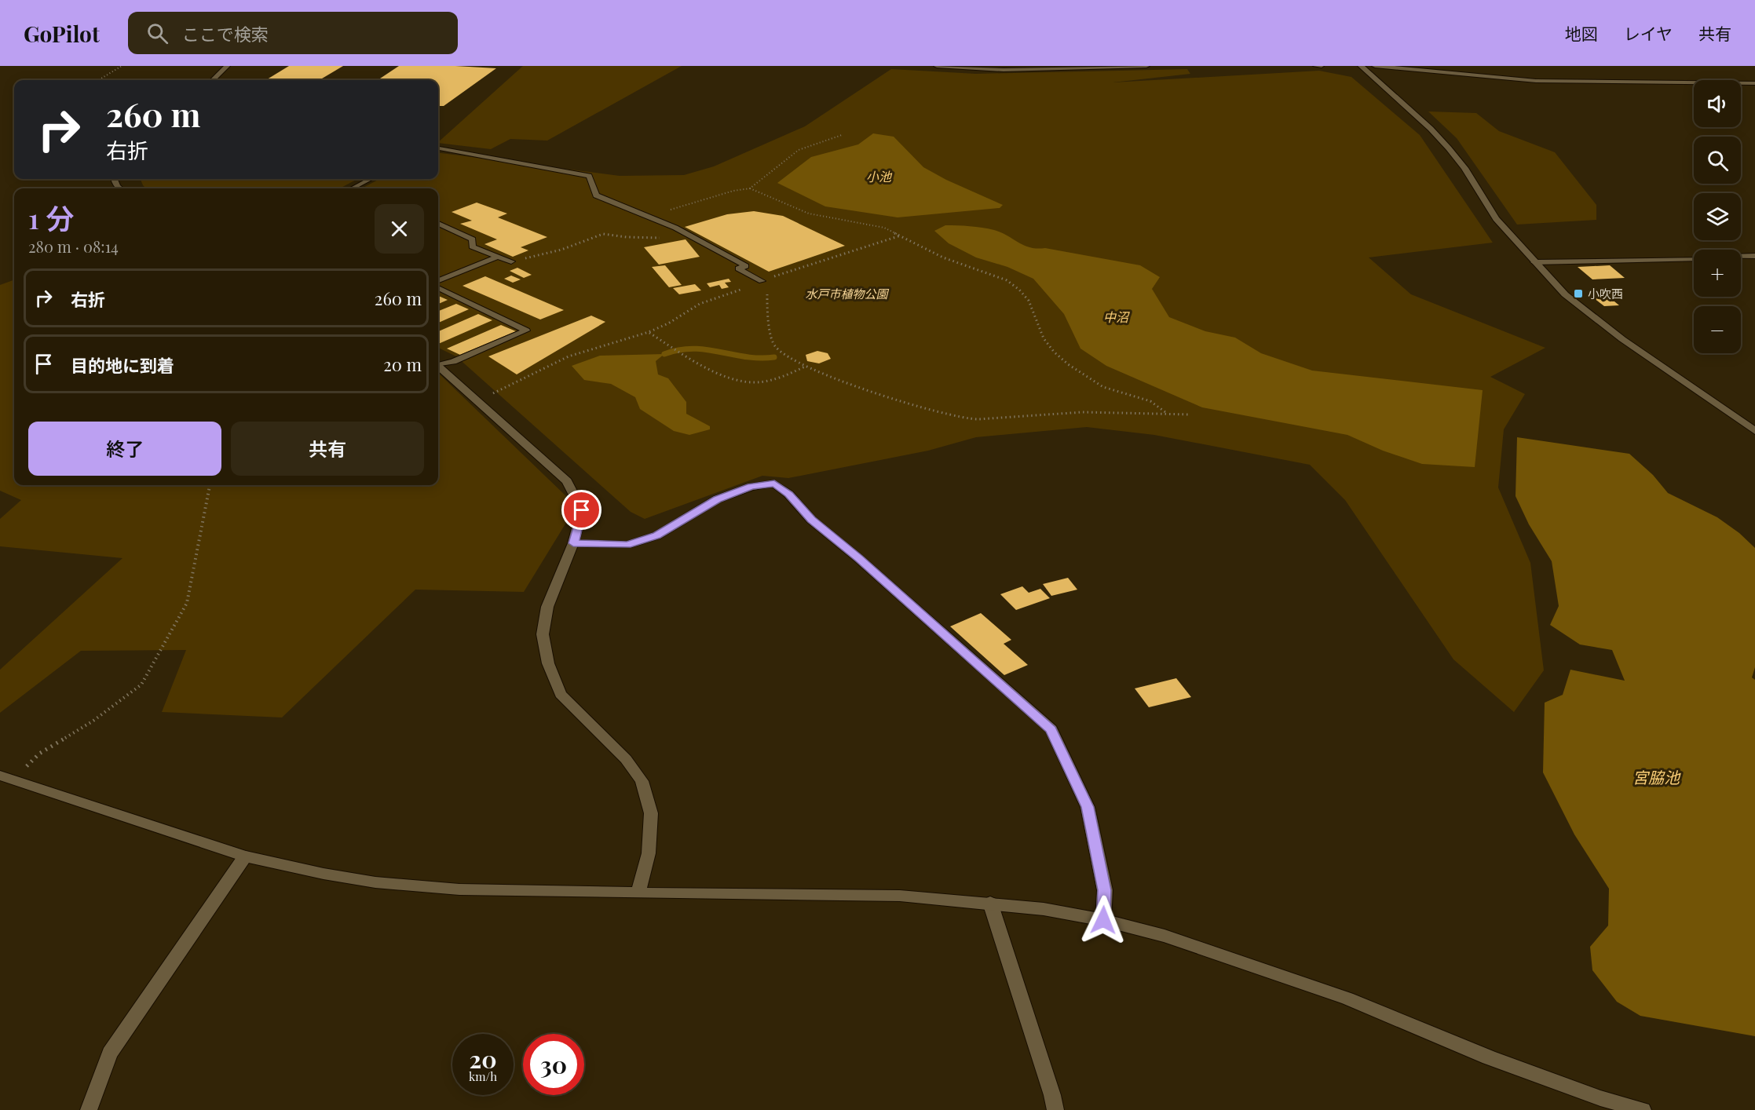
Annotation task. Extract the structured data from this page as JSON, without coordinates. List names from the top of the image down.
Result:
{
  "water": ["小池", "中沼", "宮脇池"],
  "parks": ["水戸市植物公園"],
  "places": {
    "transit": ["小吹西"]
  },
  "page": {
    "header": "GoPilot",
    "search": "ここで検索",
    "nav": ["地図", "レイヤ", "共有"],
    "map_buttons": ["+", "−"],
    "turn": ["260 m", "右折"],
    "heading": ["1 分", "280 m · 08:14"],
    "list": [
      {
        "name": "右折",
        "value": "260 m"
      },
      {
        "name": "目的地に到着",
        "value": "20 m"
      }
    ],
    "buttons": ["終了", "共有"],
    "speed": "20 km/h",
    "limit": "30"
  }
}
